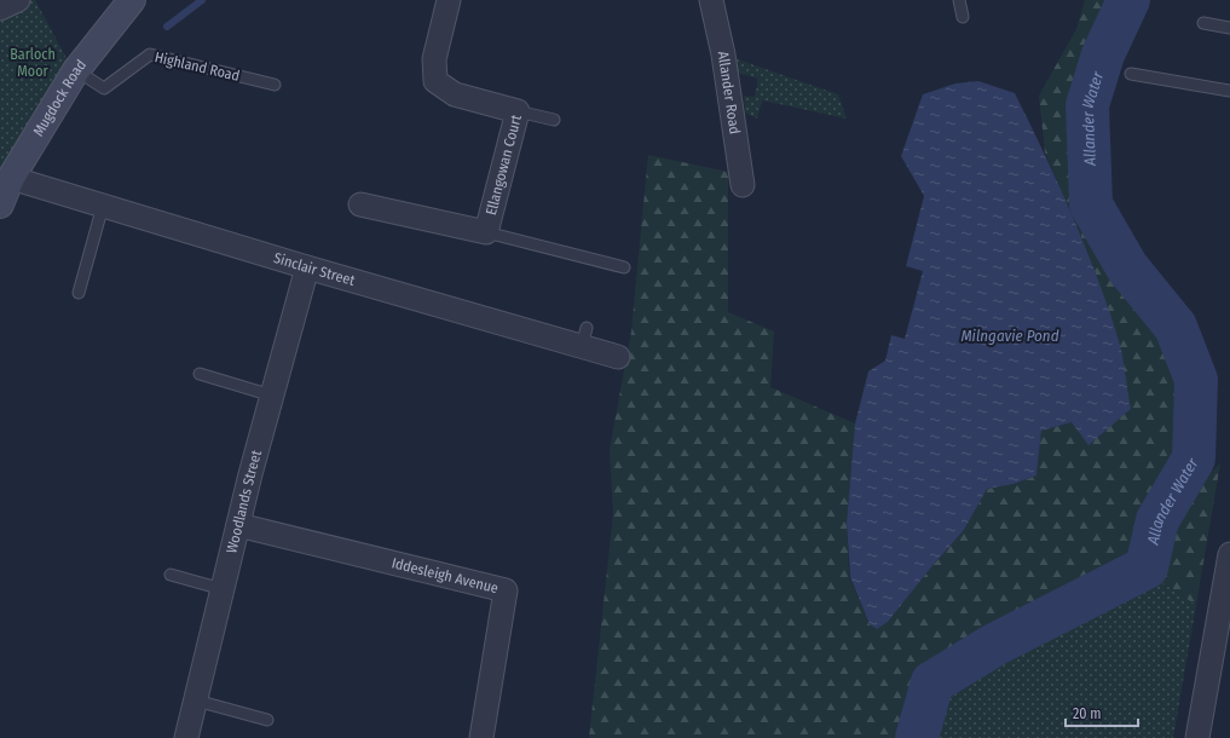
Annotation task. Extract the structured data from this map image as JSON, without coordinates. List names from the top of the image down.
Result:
{
  "streets": {
    "street": [
      "Allander Road",
      "Mugdock Road",
      "Ellangowan Court",
      "Sinclair Street",
      "Woodlands Street",
      "Iddesleigh Avenue"
    ],
    "lane": ["Highland Road"]
  },
  "crossings": [
    ["Highland Road", "Mugdock Road"],
    ["Mugdock Road", "Sinclair Street"],
    ["Sinclair Street", "Woodlands Street"],
    ["Woodlands Street", "Iddesleigh Avenue"]
  ],
  "water": ["Allander Water", "Milngavie Pond"],
  "parks": ["Barloch Moor"],
  "scale_bar": "20 m"
}
